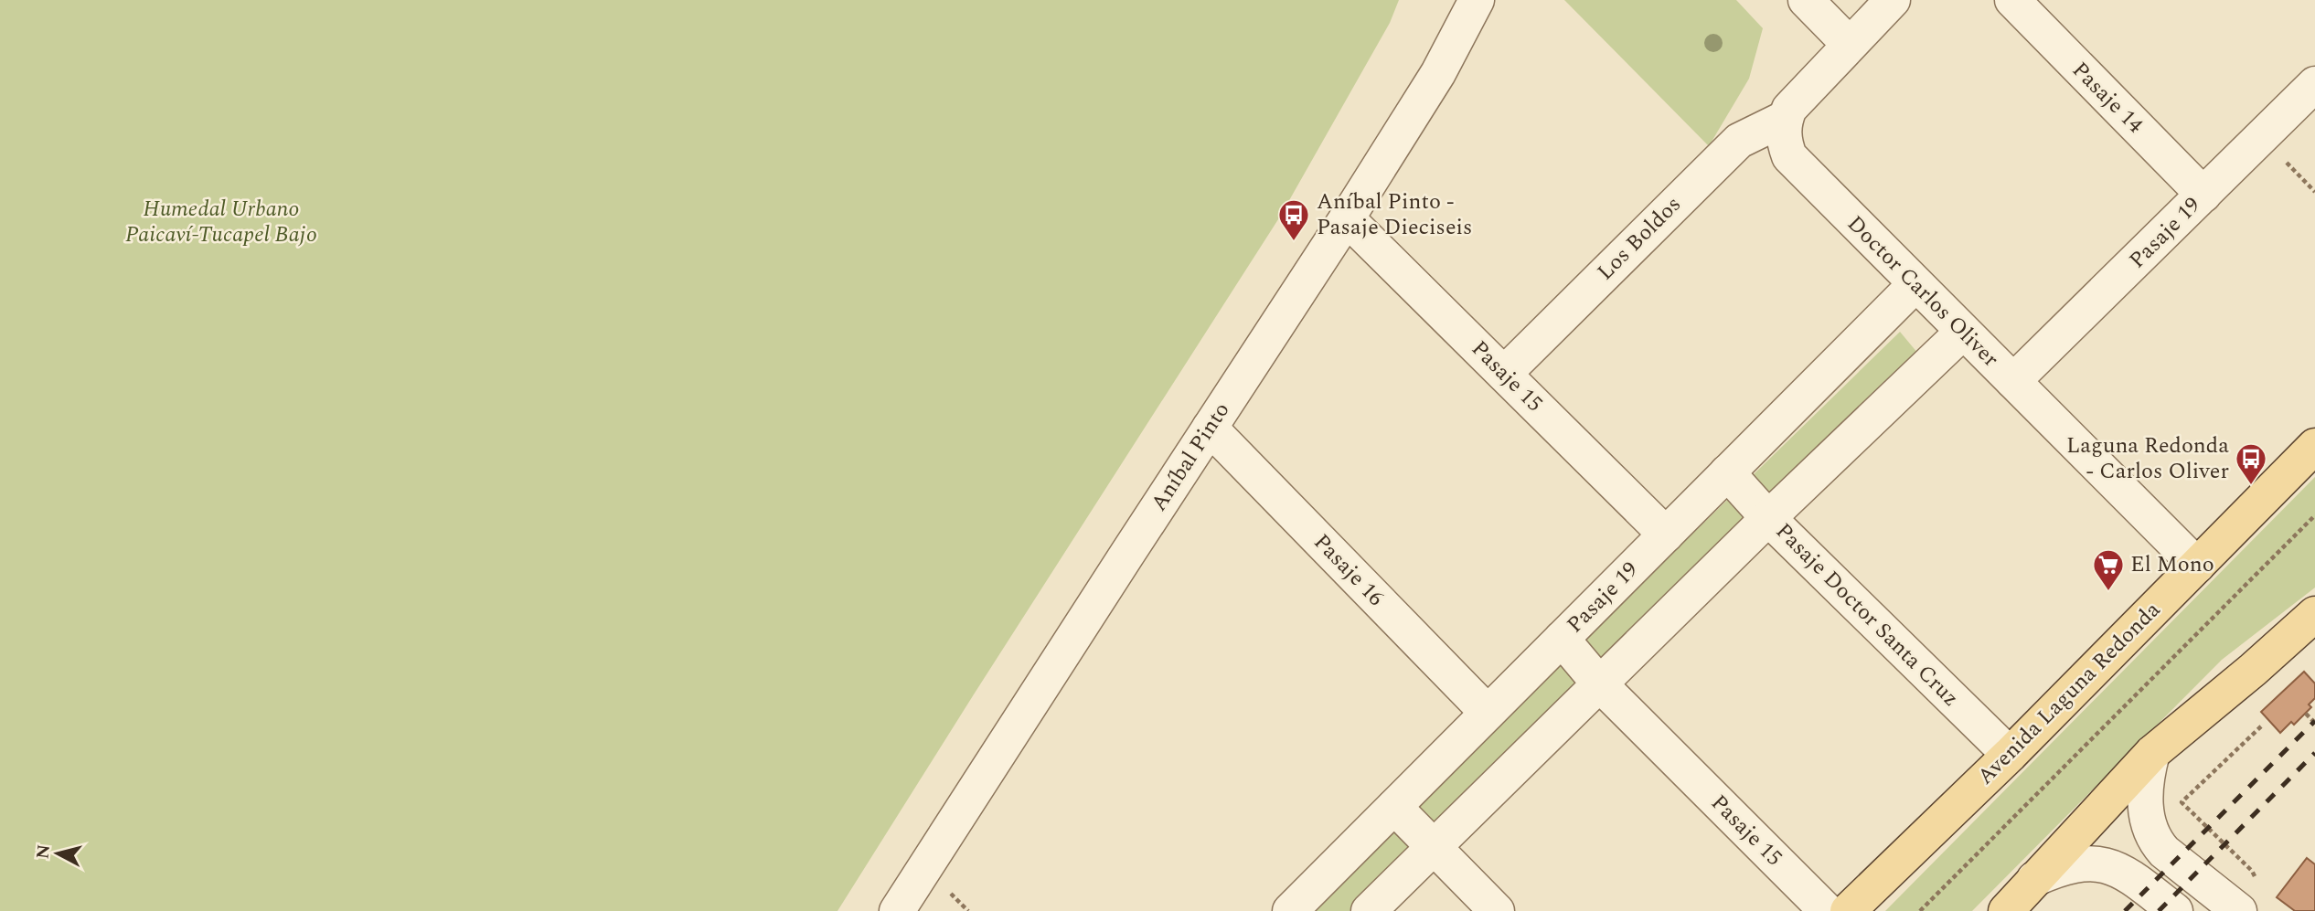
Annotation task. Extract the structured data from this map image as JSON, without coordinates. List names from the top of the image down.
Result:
{
  "streets": {
    "main road": ["Avenida Laguna Redonda"],
    "street": [
      "Pasaje 14",
      "Pasaje 19",
      "Los Boldos",
      "Doctor Carlos Oliver",
      "Pasaje 15",
      "Aníbal Pinto",
      "Pasaje 16",
      "Pasaje Doctor Santa Cruz"
    ]
  },
  "crossings": [
    ["Pasaje 14", "Pasaje 19"],
    ["Pasaje 19", "Doctor Carlos Oliver"],
    ["Pasaje 19", "Pasaje 15"],
    ["Pasaje 19", "Pasaje 16"],
    ["Pasaje 19", "Pasaje Doctor Santa Cruz"],
    ["Los Boldos", "Doctor Carlos Oliver"],
    ["Los Boldos", "Pasaje 15"],
    ["Doctor Carlos Oliver", "Avenida Laguna Redonda"],
    ["Pasaje 15", "Aníbal Pinto"],
    ["Aníbal Pinto", "Pasaje 16"],
    ["Pasaje Doctor Santa Cruz", "Avenida Laguna Redonda"]
  ],
  "parks": ["Humedal Urbano Paicaví-Tucapel Bajo"],
  "places": {
    "bus stop": ["Aníbal Pinto - Pasaje Dieciseis", "Laguna Redonda - Carlos Oliver"],
    "supermarket": ["El Mono"]
  },
  "north": "left"
}
